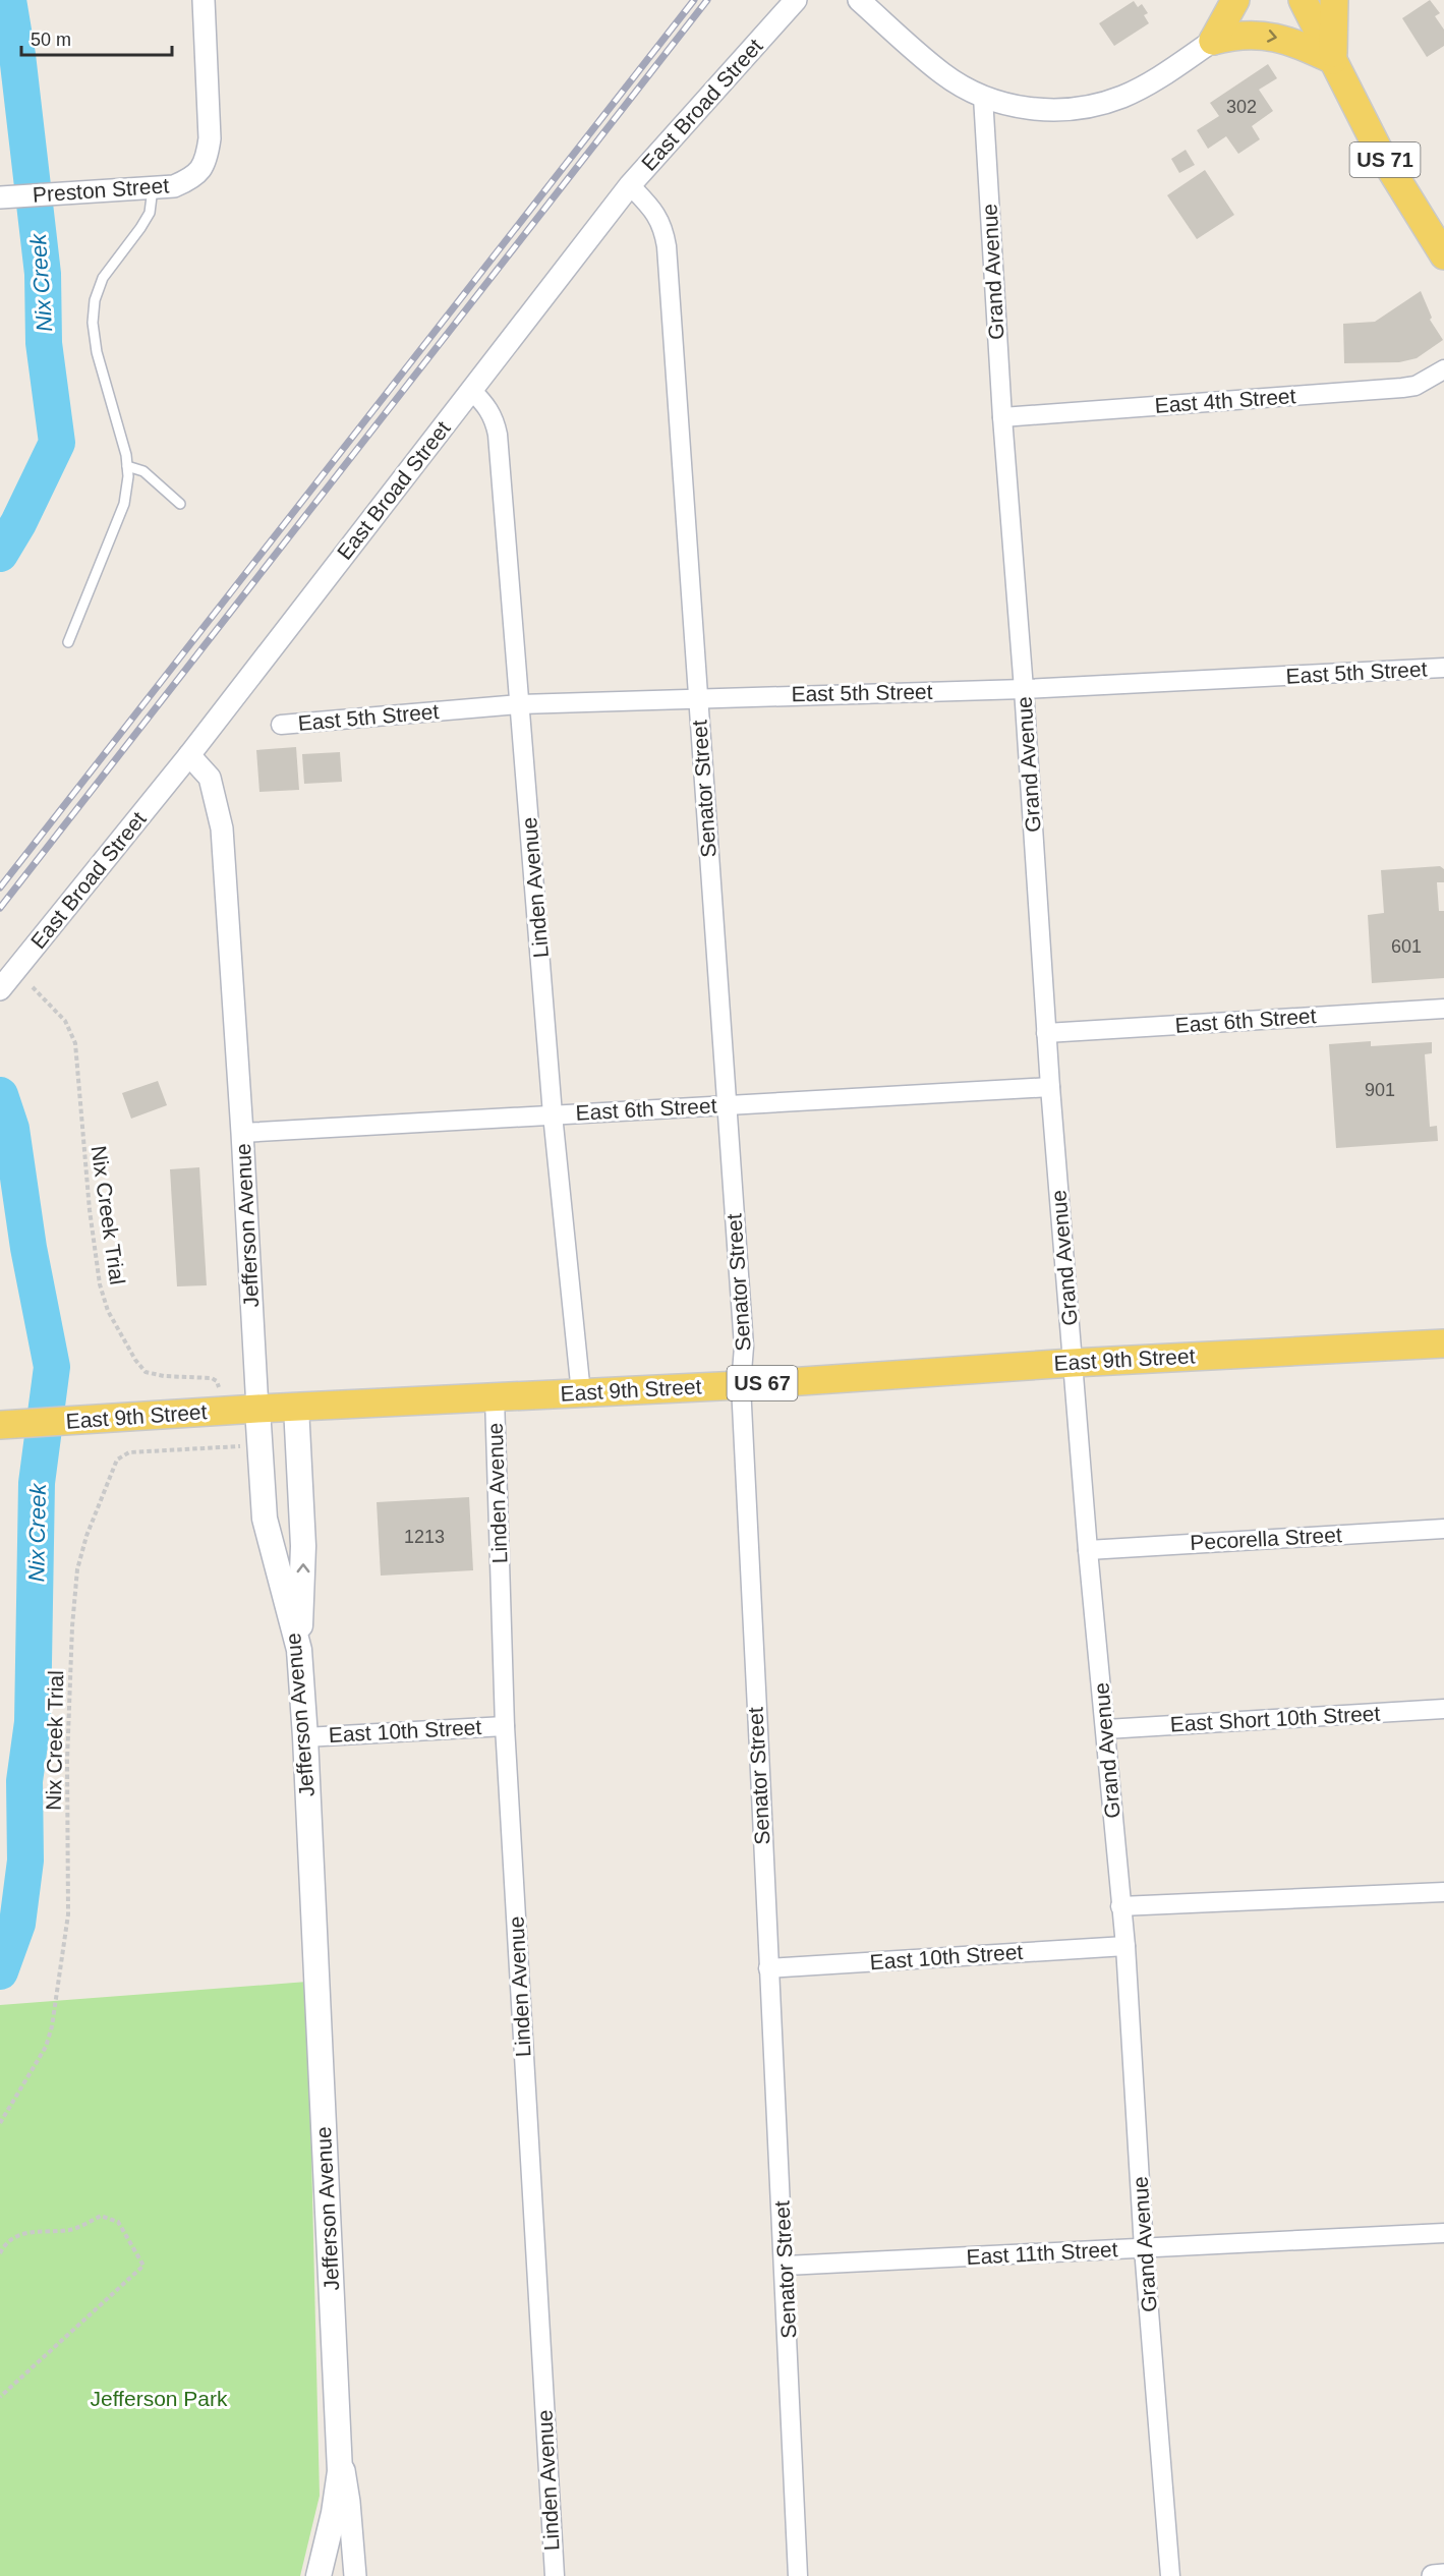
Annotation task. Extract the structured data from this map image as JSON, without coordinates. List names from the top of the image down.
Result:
{
  "streets": {
    "main road": [
      "US 71",
      "Jefferson Avenue",
      "East 9th Street",
      "US 67"
    ],
    "street": [
      "East Broad Street",
      "Preston Street",
      "Grand Avenue",
      "East 4th Street",
      "East 5th Street",
      "Senator Street",
      "Linden Avenue",
      "East 6th Street",
      "Pecorella Street",
      "East Short 10th Street",
      "East 10th Street",
      "East 11th Street"
    ],
    "path": ["Nix Creek Trial"]
  },
  "crossings": [
    ["East Broad Street", "Senator Street"],
    ["East Broad Street", "Linden Avenue"],
    ["East Broad Street", "Jefferson Avenue"],
    ["Grand Avenue", "East 4th Street"],
    ["Grand Avenue", "East 5th Street"],
    ["Grand Avenue", "East 6th Street"],
    ["Grand Avenue", "East 9th Street"],
    ["Grand Avenue", "Pecorella Street"],
    ["Grand Avenue", "East Short 10th Street"],
    ["Grand Avenue", "East 10th Street"],
    ["Grand Avenue", "East 11th Street"],
    ["East 5th Street", "Senator Street"],
    ["East 5th Street", "Linden Avenue"],
    ["Senator Street", "East 6th Street"],
    ["Senator Street", "East 9th Street"],
    ["Senator Street", "East 10th Street"],
    ["Senator Street", "East 11th Street"],
    ["Linden Avenue", "East 6th Street"],
    ["Linden Avenue", "East 9th Street"],
    ["Linden Avenue", "East 10th Street"],
    ["East 6th Street", "Jefferson Avenue"],
    ["Jefferson Avenue", "East 9th Street"],
    ["Jefferson Avenue", "East 10th Street"]
  ],
  "water": ["Nix Creek"],
  "parks": ["Jefferson Park"],
  "house_numbers": [
    "302",
    "601",
    "901",
    "1213"
  ],
  "scale_bar": "50 m"
}
